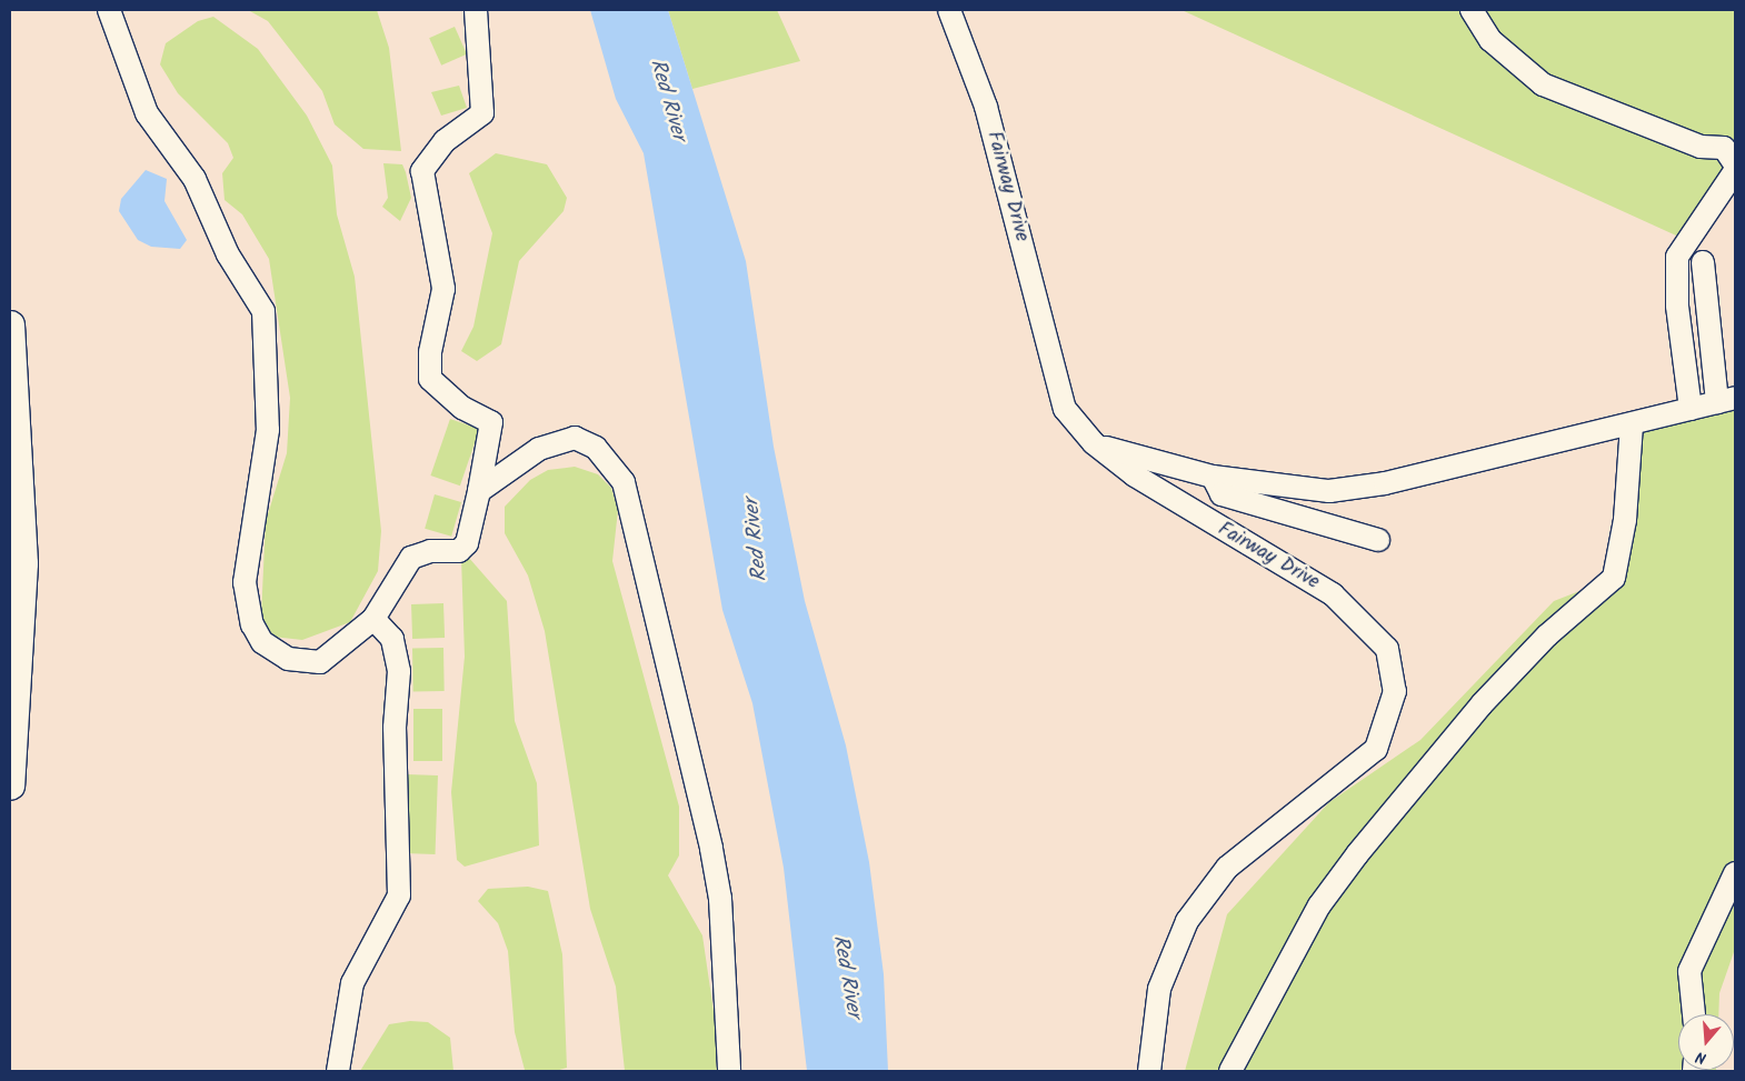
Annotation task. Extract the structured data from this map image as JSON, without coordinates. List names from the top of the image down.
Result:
{
  "streets": {
    "street": ["Fairway Drive"]
  },
  "water": ["Red River"],
  "north": "bottom"
}
